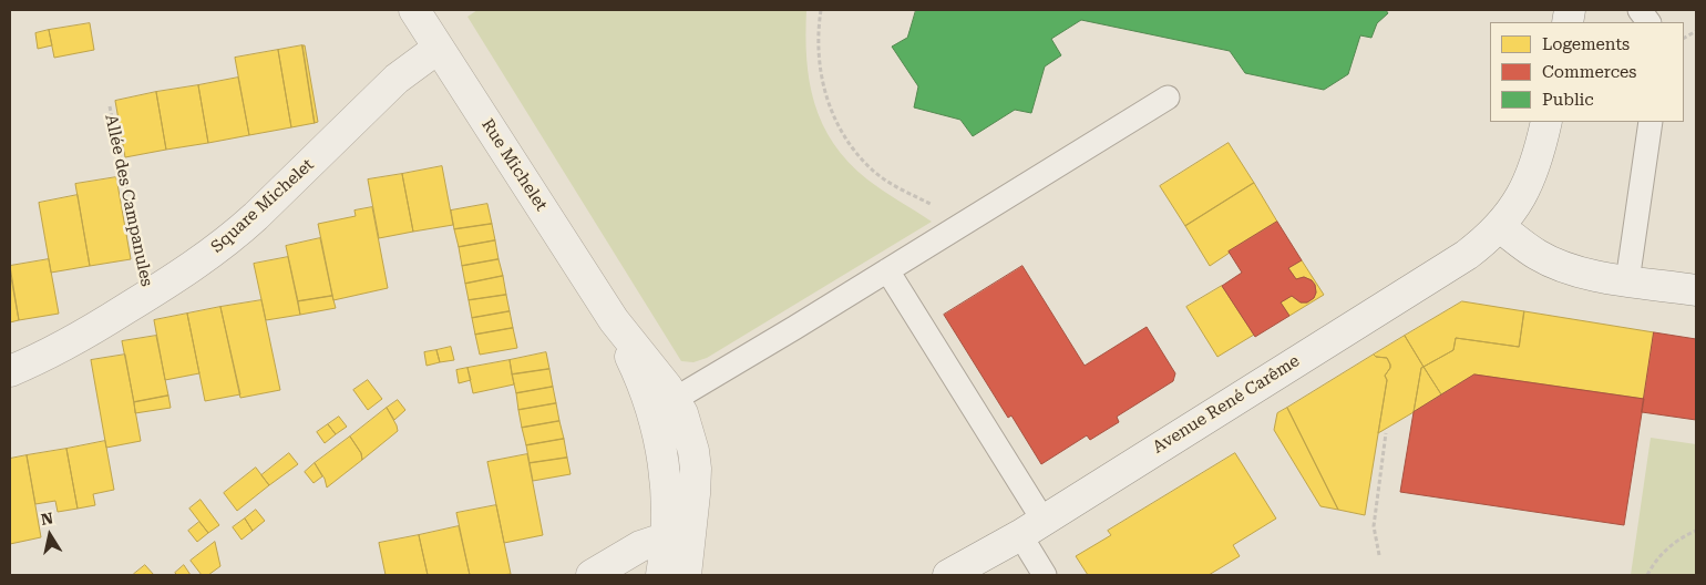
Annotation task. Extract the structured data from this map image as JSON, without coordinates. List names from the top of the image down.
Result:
{
  "streets": {
    "street": ["Rue Michelet", "Square Michelet", "Avenue René Carême"],
    "path": ["Allée des Campanules"]
  },
  "crossings": [
    ["Rue Michelet", "Square Michelet"],
    ["Allée des Campanules", "Square Michelet"]
  ],
  "legend": ["Logements", "Commerces", "Public"],
  "north": "top"
}
